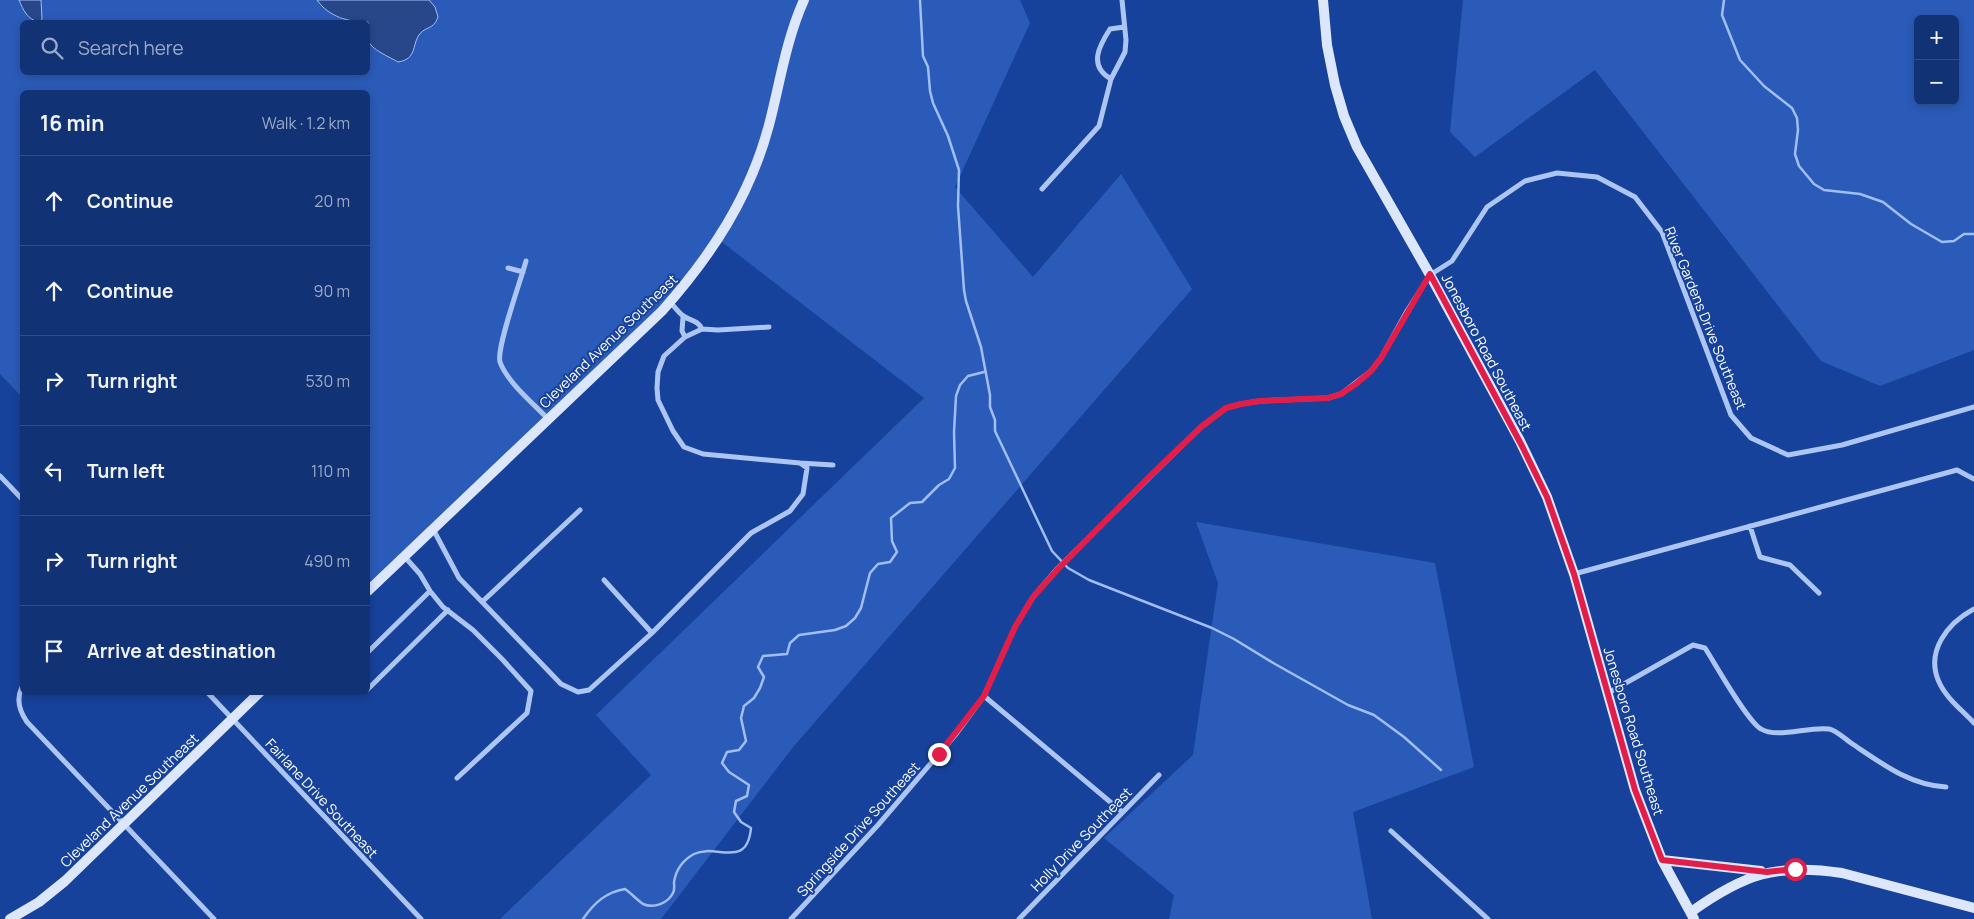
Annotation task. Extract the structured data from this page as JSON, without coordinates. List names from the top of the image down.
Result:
{
  "streets": {
    "main road": ["Cleveland Avenue Southeast", "Jonesboro Road Southeast"],
    "street": [
      "River Gardens Drive Southeast",
      "Fairlane Drive Southeast",
      "Springside Drive Southeast",
      "Holly Drive Southeast"
    ]
  },
  "crossings": [
    ["River Gardens Drive Southeast", "Jonesboro Road Southeast"],
    ["River Gardens Drive Southeast", "Springside Drive Southeast"],
    ["Cleveland Avenue Southeast", "Fairlane Drive Southeast"],
    ["Jonesboro Road Southeast", "Springside Drive Southeast"]
  ],
  "page": {
    "map_buttons": ["+", "−"],
    "search": "Search here",
    "heading": ["16 min", "Walk · 1.2 km"],
    "list": [
      ["Continue", "20 m"],
      ["Continue", "90 m"],
      ["Turn right", "530 m"],
      ["Turn left", "110 m"],
      ["Turn right", "490 m"],
      "Arrive at destination"
    ]
  }
}
